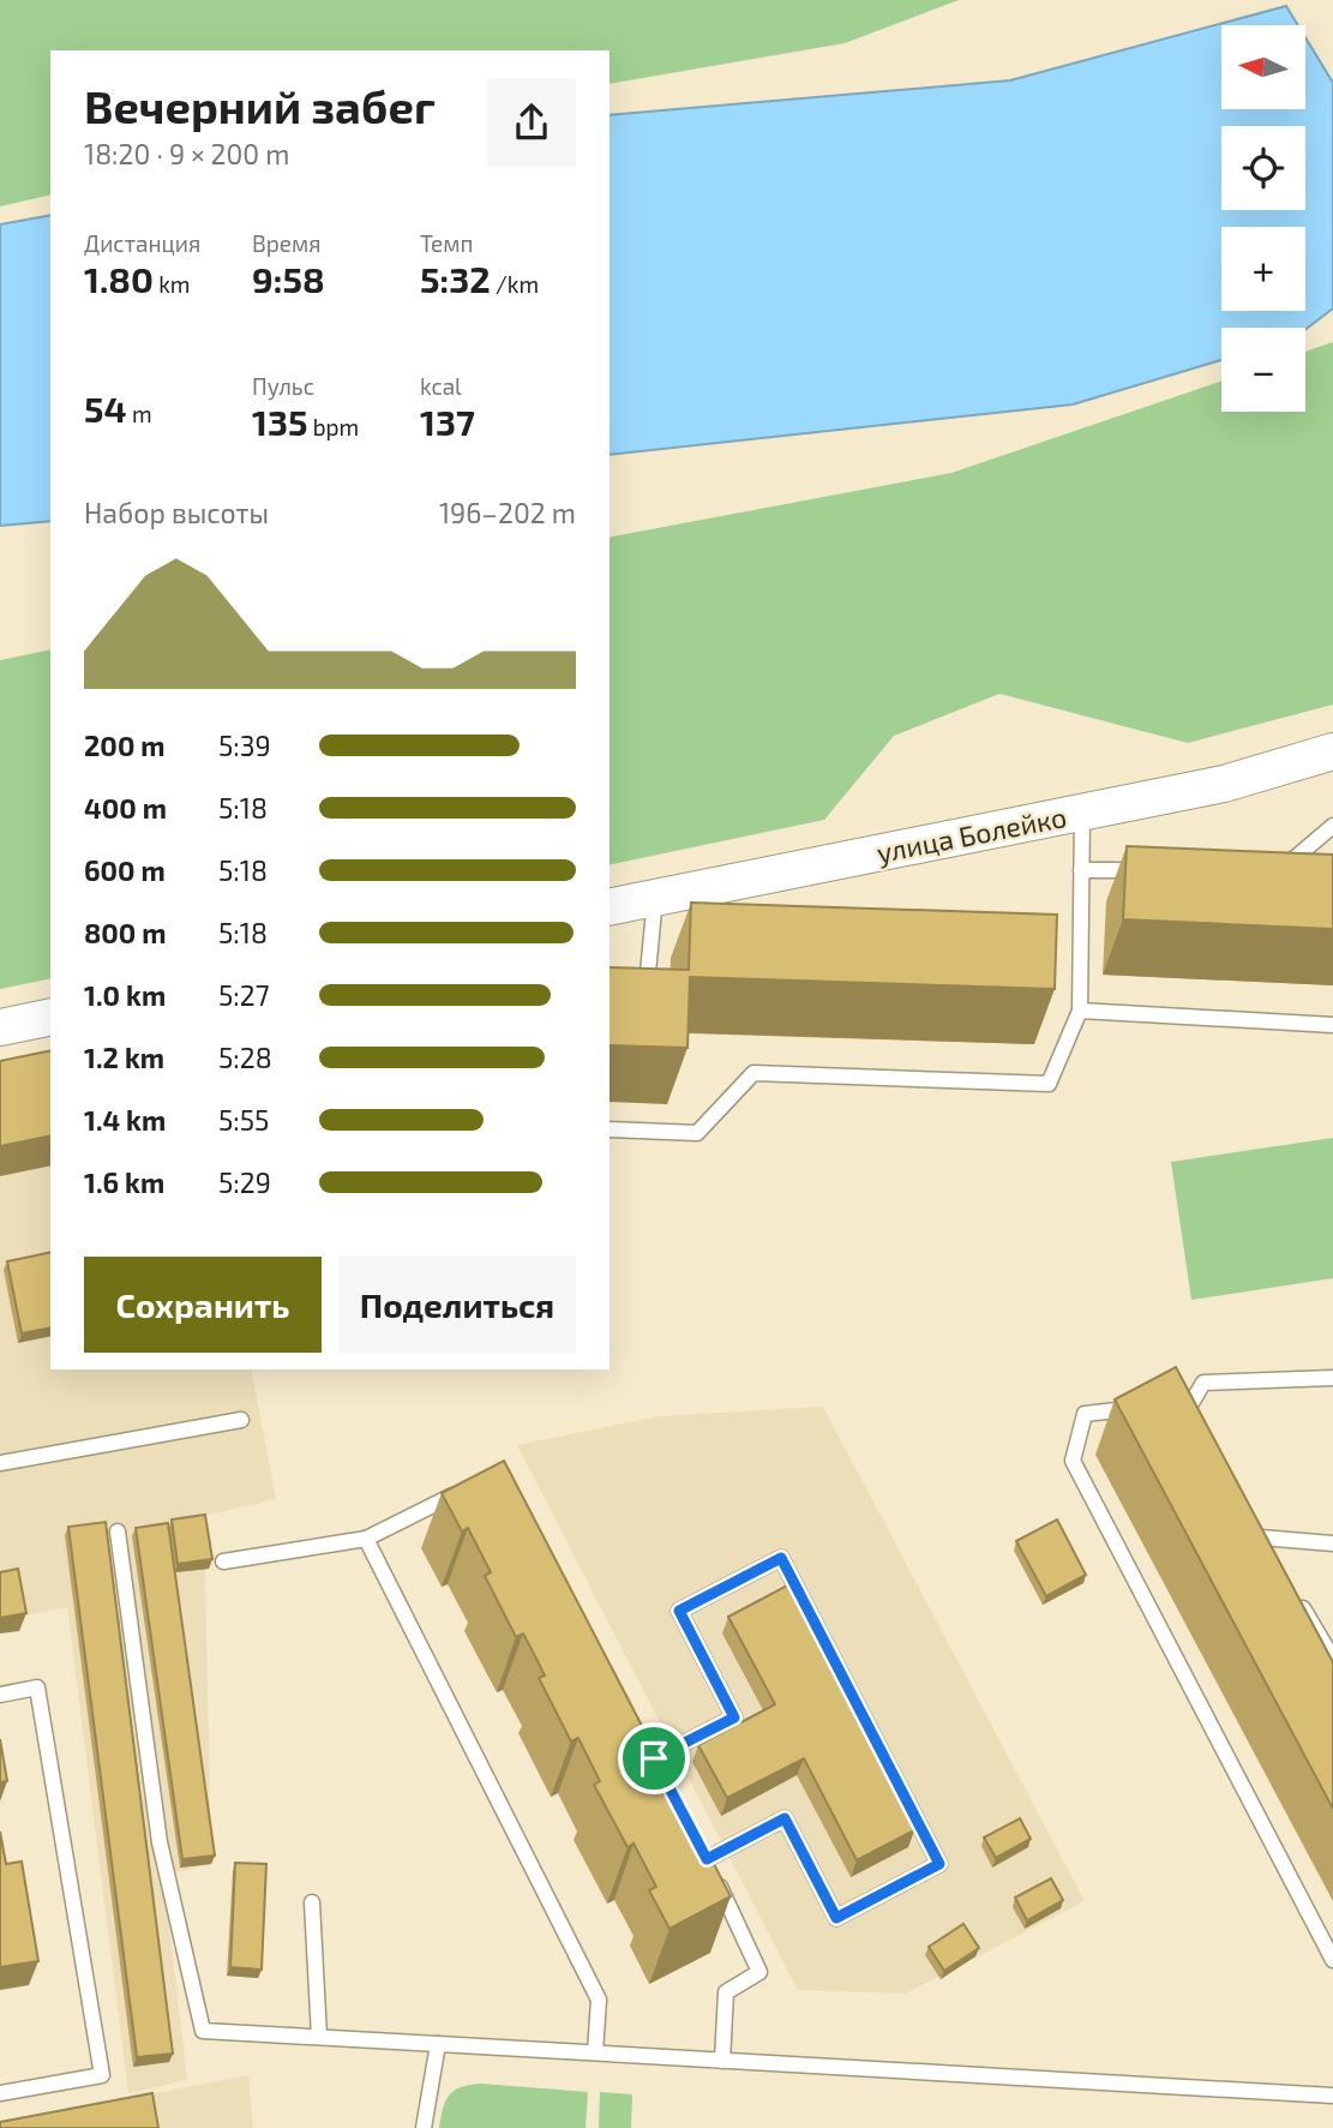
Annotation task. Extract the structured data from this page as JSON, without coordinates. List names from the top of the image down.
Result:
{
  "streets": {
    "street": ["улица Болейко"]
  },
  "north": "left",
  "page": {
    "map_buttons": ["+", "−"],
    "heading": ["Вечерний забег", "18:20 · 9 × 200 m"],
    "stats": [
      ["Дистанция", "1.80 km"],
      ["Время", "9:58"],
      ["Темп", "5:32 /km"],
      ["54 m"],
      ["Пульс", "135 bpm"],
      ["kcal", "137"]
    ],
    "chart": ["Набор высоты", "196–202 m"],
    "list": [
      {
        "name": "200 m",
        "note": "5:39"
      },
      {
        "name": "400 m",
        "note": "5:18"
      },
      {
        "name": "600 m",
        "note": "5:18"
      },
      {
        "name": "800 m",
        "note": "5:18"
      },
      {
        "name": "1.0 km",
        "note": "5:27"
      },
      {
        "name": "1.2 km",
        "note": "5:28"
      },
      {
        "name": "1.4 km",
        "note": "5:55"
      },
      {
        "name": "1.6 km",
        "note": "5:29"
      }
    ],
    "buttons": ["Сохранить", "Поделиться"]
  }
}
